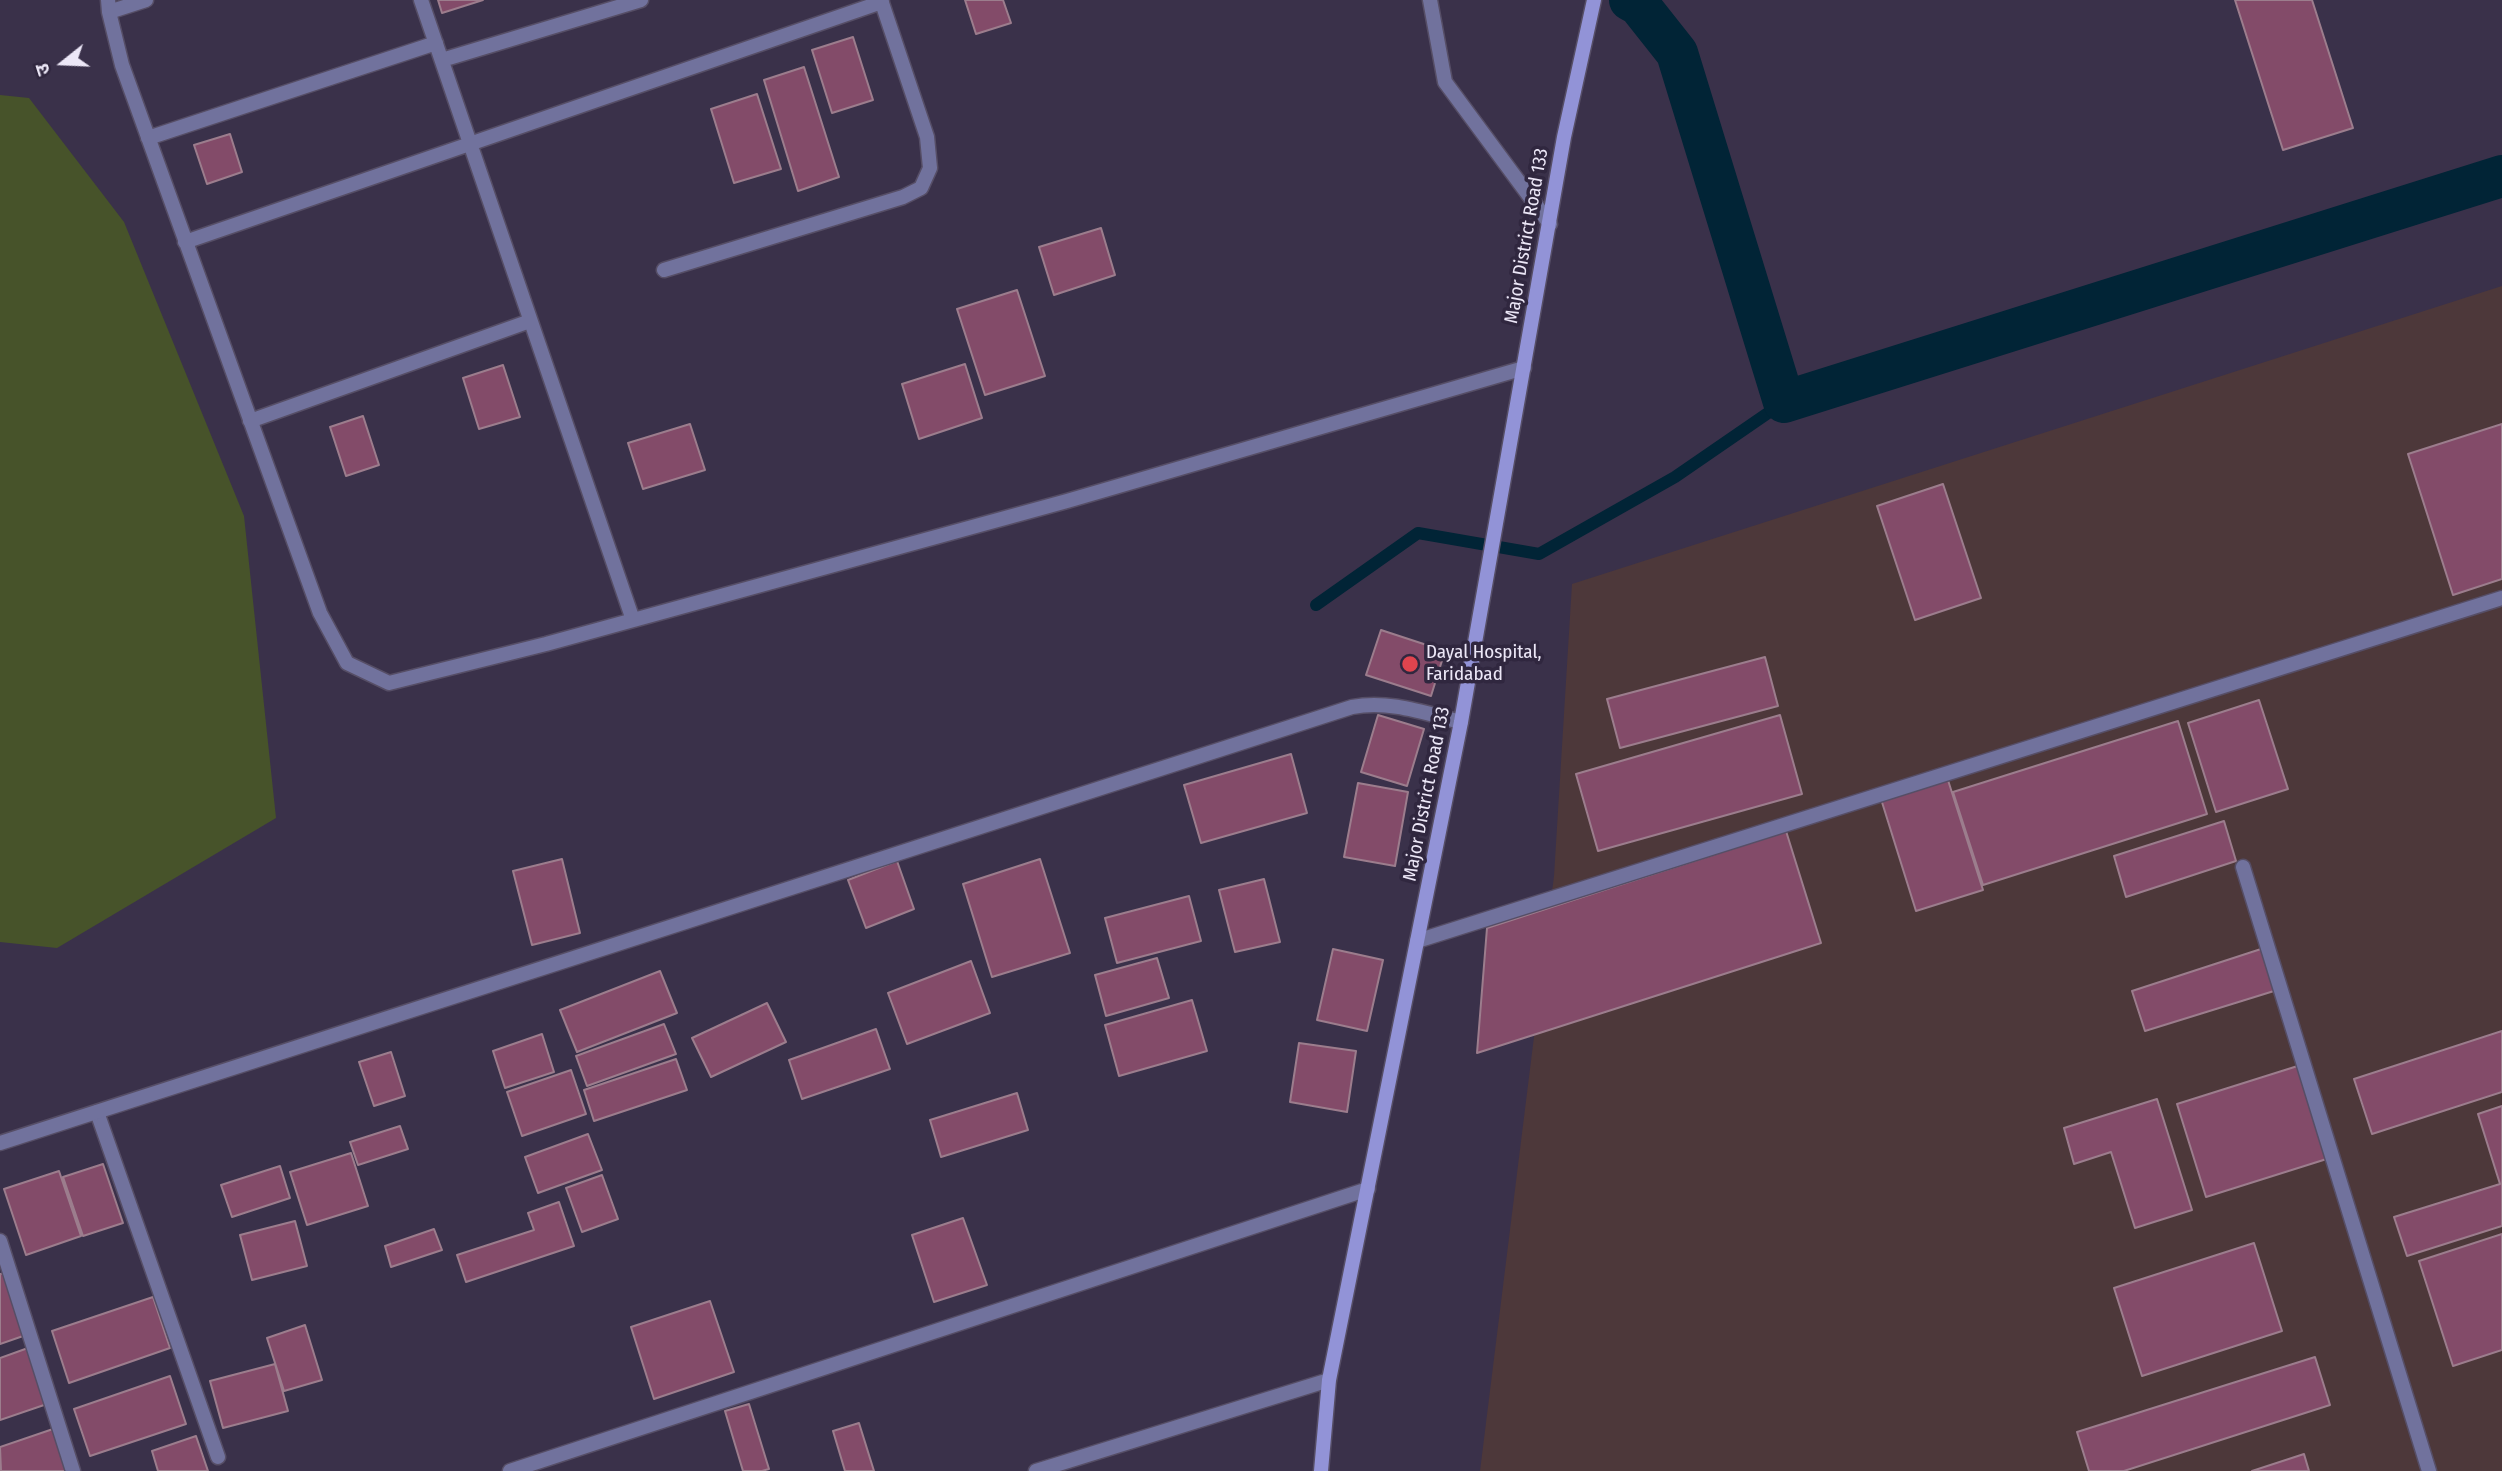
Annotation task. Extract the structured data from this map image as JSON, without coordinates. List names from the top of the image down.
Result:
{
  "streets": {
    "main road": ["Major District Road 133"]
  },
  "places": ["Dayal Hospital, Faridabad"],
  "north": "left"
}
